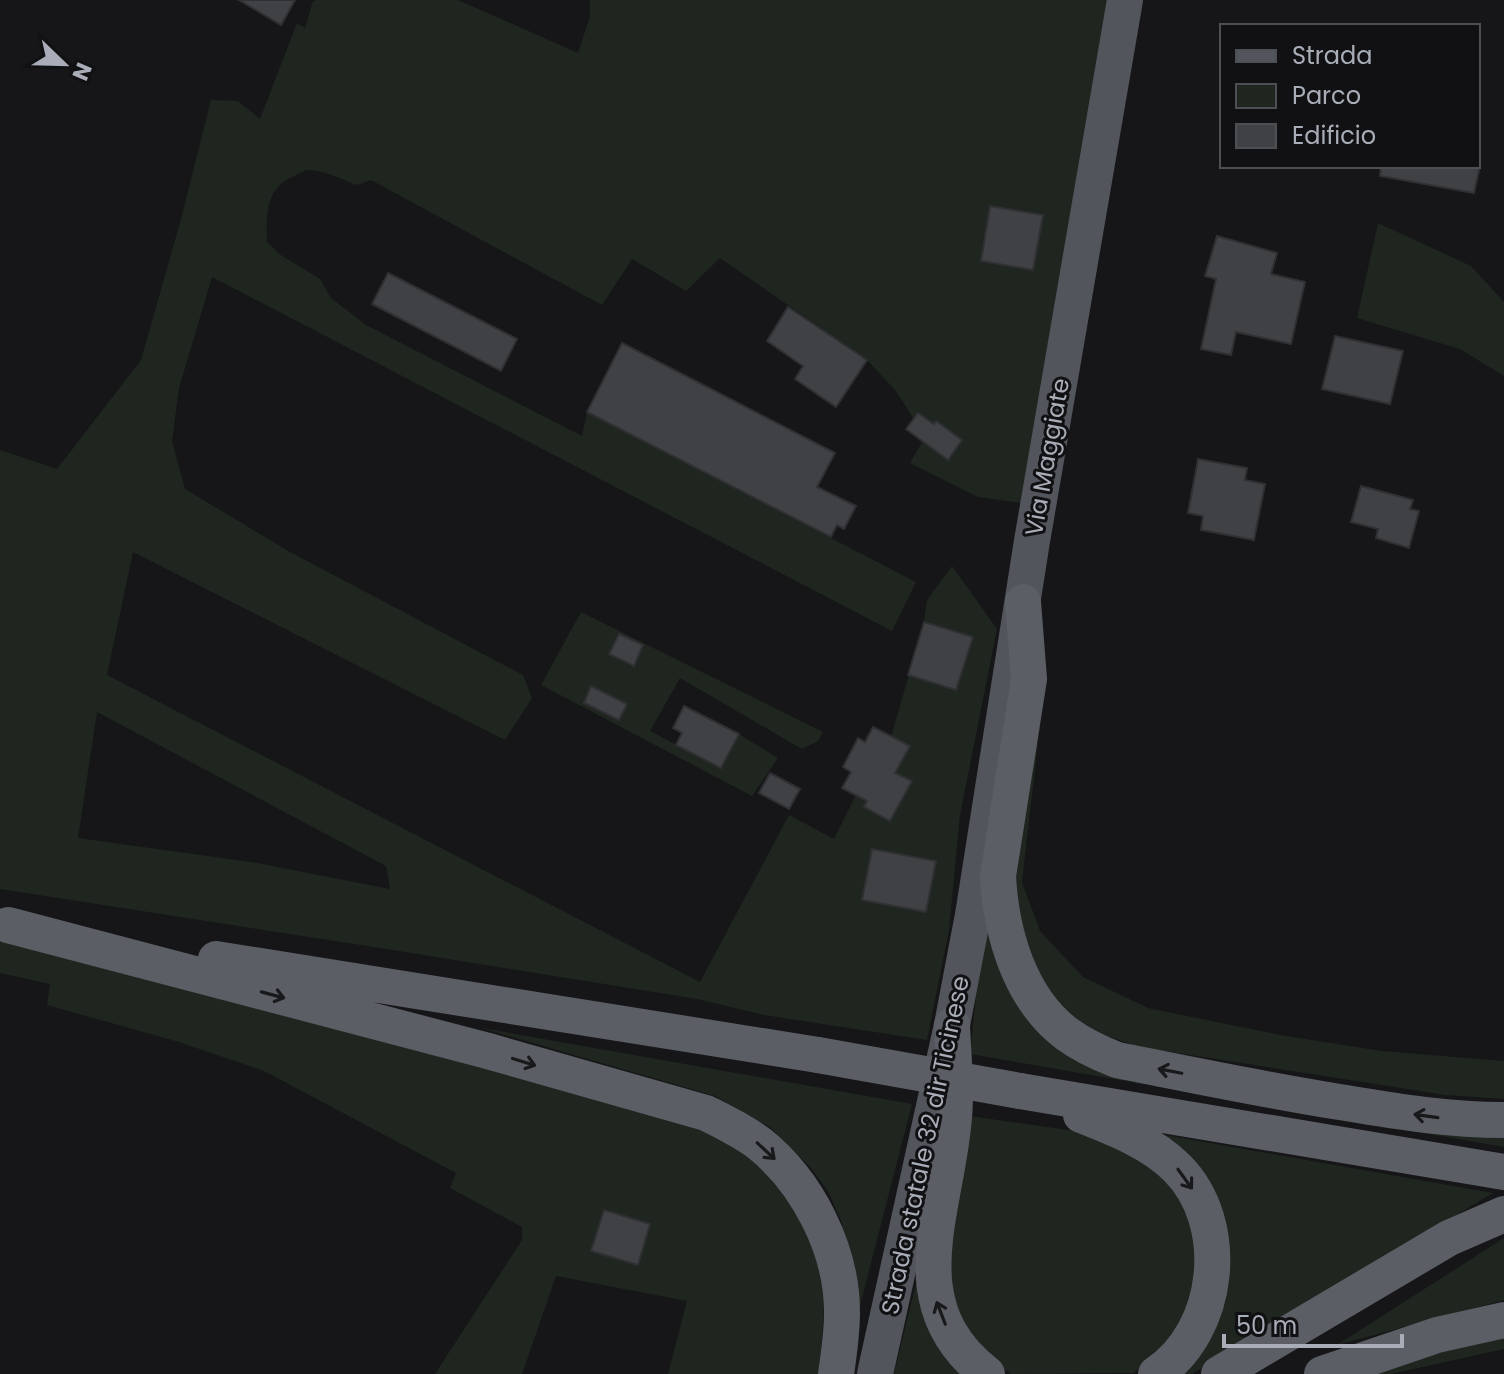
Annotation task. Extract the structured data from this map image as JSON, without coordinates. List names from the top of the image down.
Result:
{
  "streets": {
    "main road": ["Via Maggiate", "Strada statale 32 dir Ticinese"]
  },
  "crossings": [
    ["Via Maggiate", "Strada statale 32 dir Ticinese"]
  ],
  "legend": ["Strada", "Parco", "Edificio"],
  "scale_bar": "50 m",
  "north": "bottom right"
}
